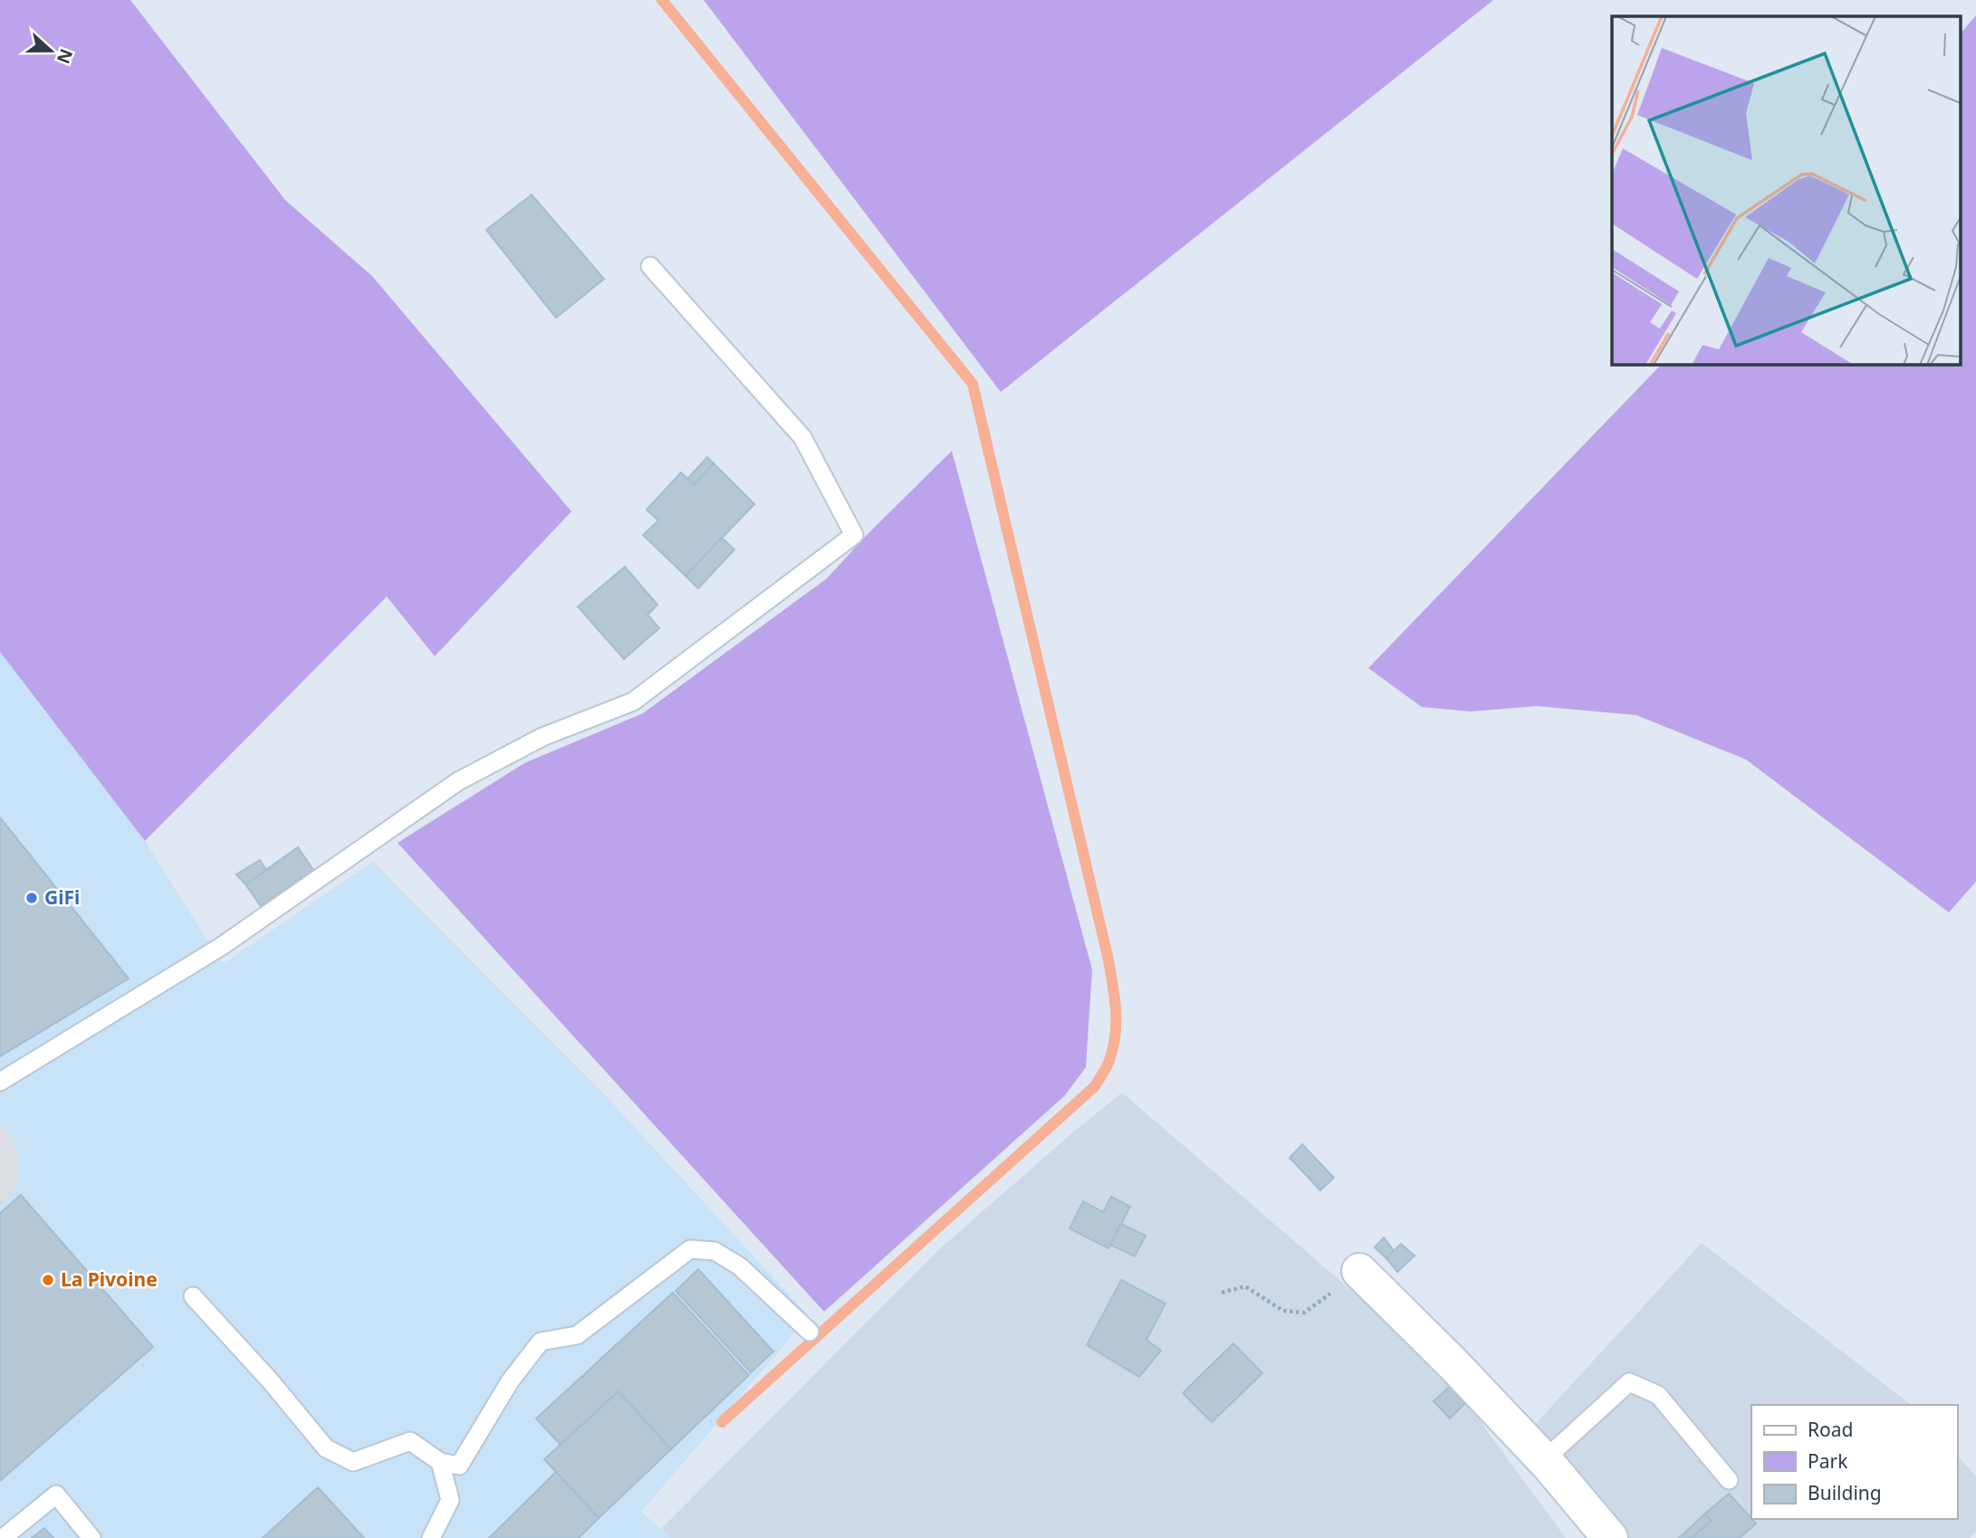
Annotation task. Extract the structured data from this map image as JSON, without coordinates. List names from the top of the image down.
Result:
{
  "places": ["GiFi", "La Pivoine"],
  "legend": ["Road", "Park", "Building"],
  "north": "right"
}
